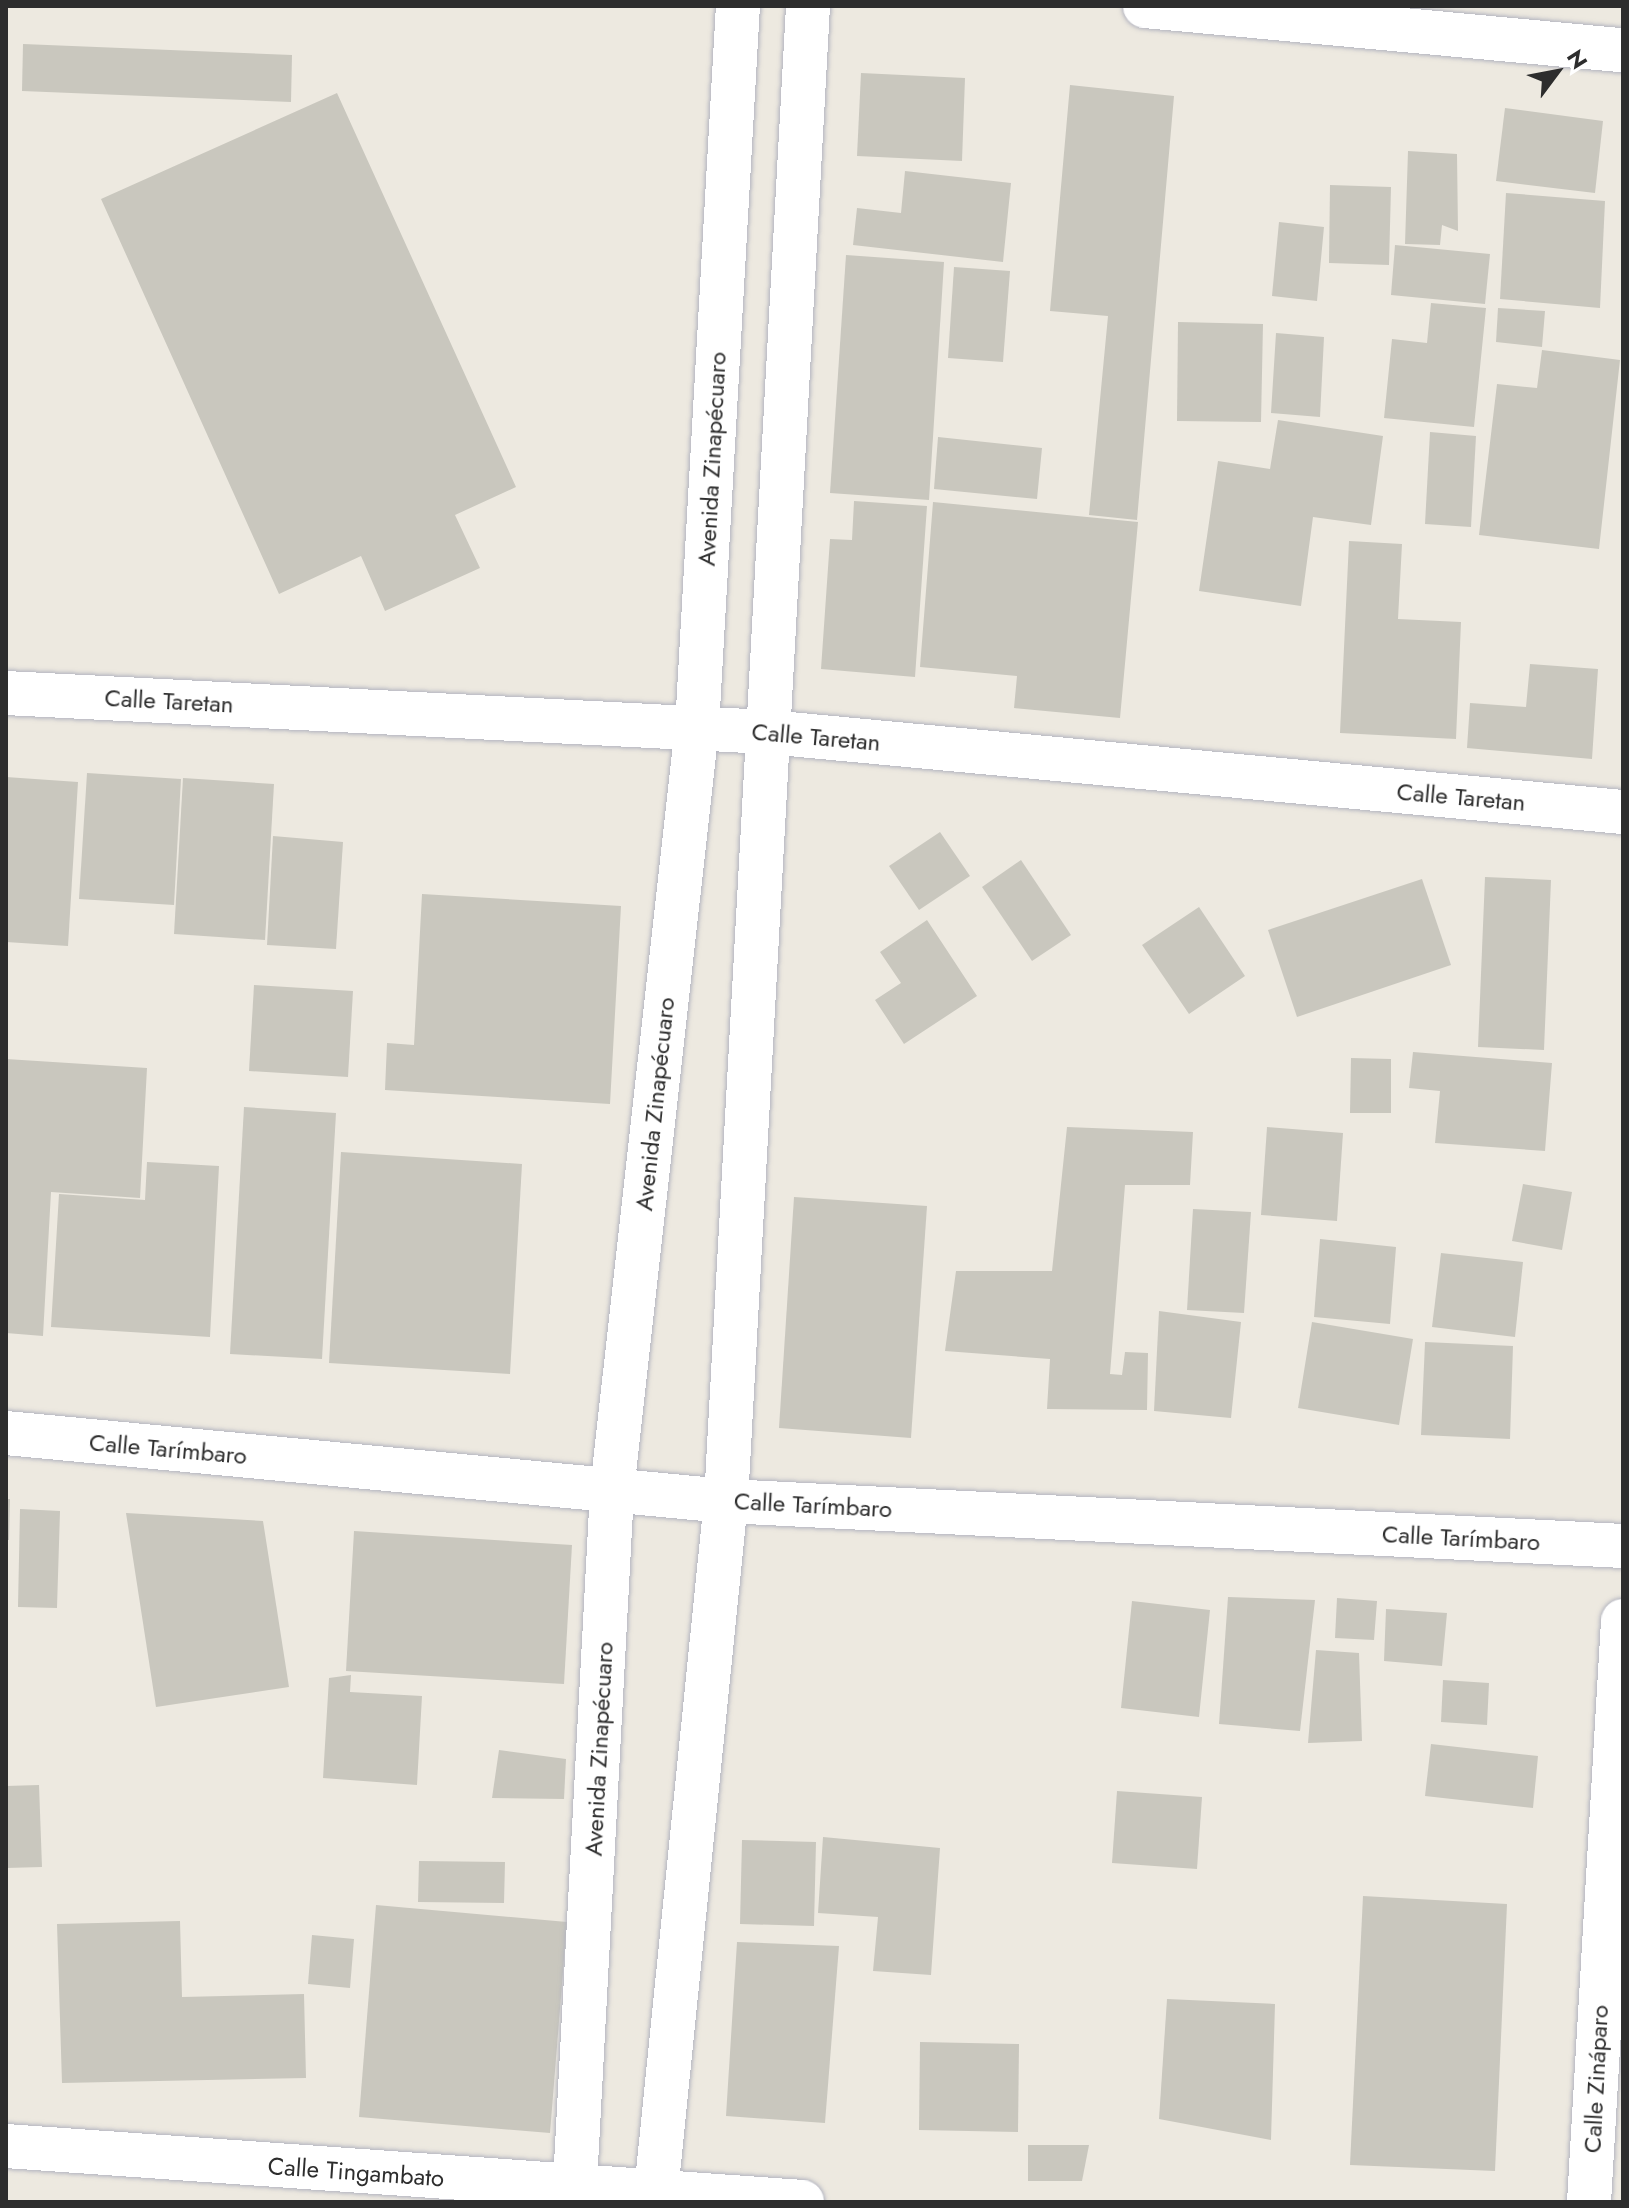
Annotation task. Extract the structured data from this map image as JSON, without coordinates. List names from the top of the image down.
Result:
{
  "streets": {
    "street": [
      "Avenida Zinapécuaro",
      "Calle Taretan",
      "Calle Tarímbaro",
      "Calle Zináparo",
      "Calle Tingambato"
    ]
  },
  "crossings": [
    ["Avenida Zinapécuaro", "Calle Taretan"],
    ["Avenida Zinapécuaro", "Calle Tarímbaro"],
    ["Avenida Zinapécuaro", "Calle Tingambato"]
  ],
  "north": "top right"
}
